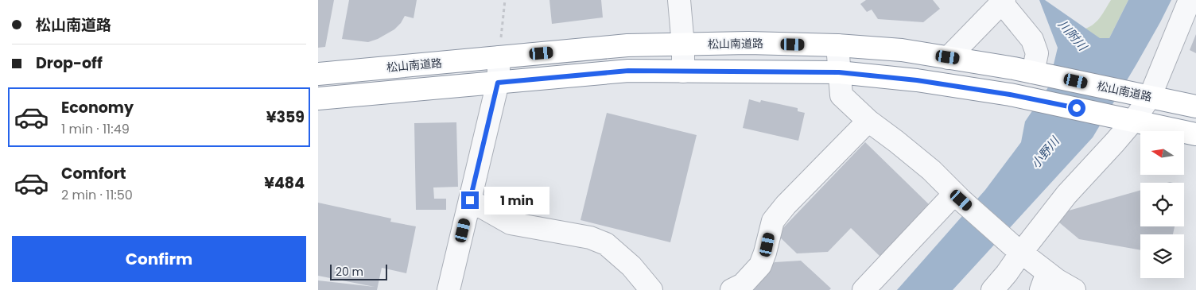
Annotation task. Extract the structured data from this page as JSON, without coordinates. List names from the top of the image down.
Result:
{
  "streets": {
    "highway": ["松山南道路"]
  },
  "water": ["川附川", "小野川"],
  "scale_bar": "20 m",
  "north": "left",
  "page": {
    "banner": ["松山南道路", "Drop-off"],
    "list": [
      {
        "name": "Economy",
        "note": "1 min · 11:49",
        "value": "¥359"
      },
      {
        "name": "Comfort",
        "note": "2 min · 11:50",
        "value": "¥484"
      }
    ],
    "bubble": "1 min",
    "buttons": "Confirm",
    "scale": "20 m"
  }
}
